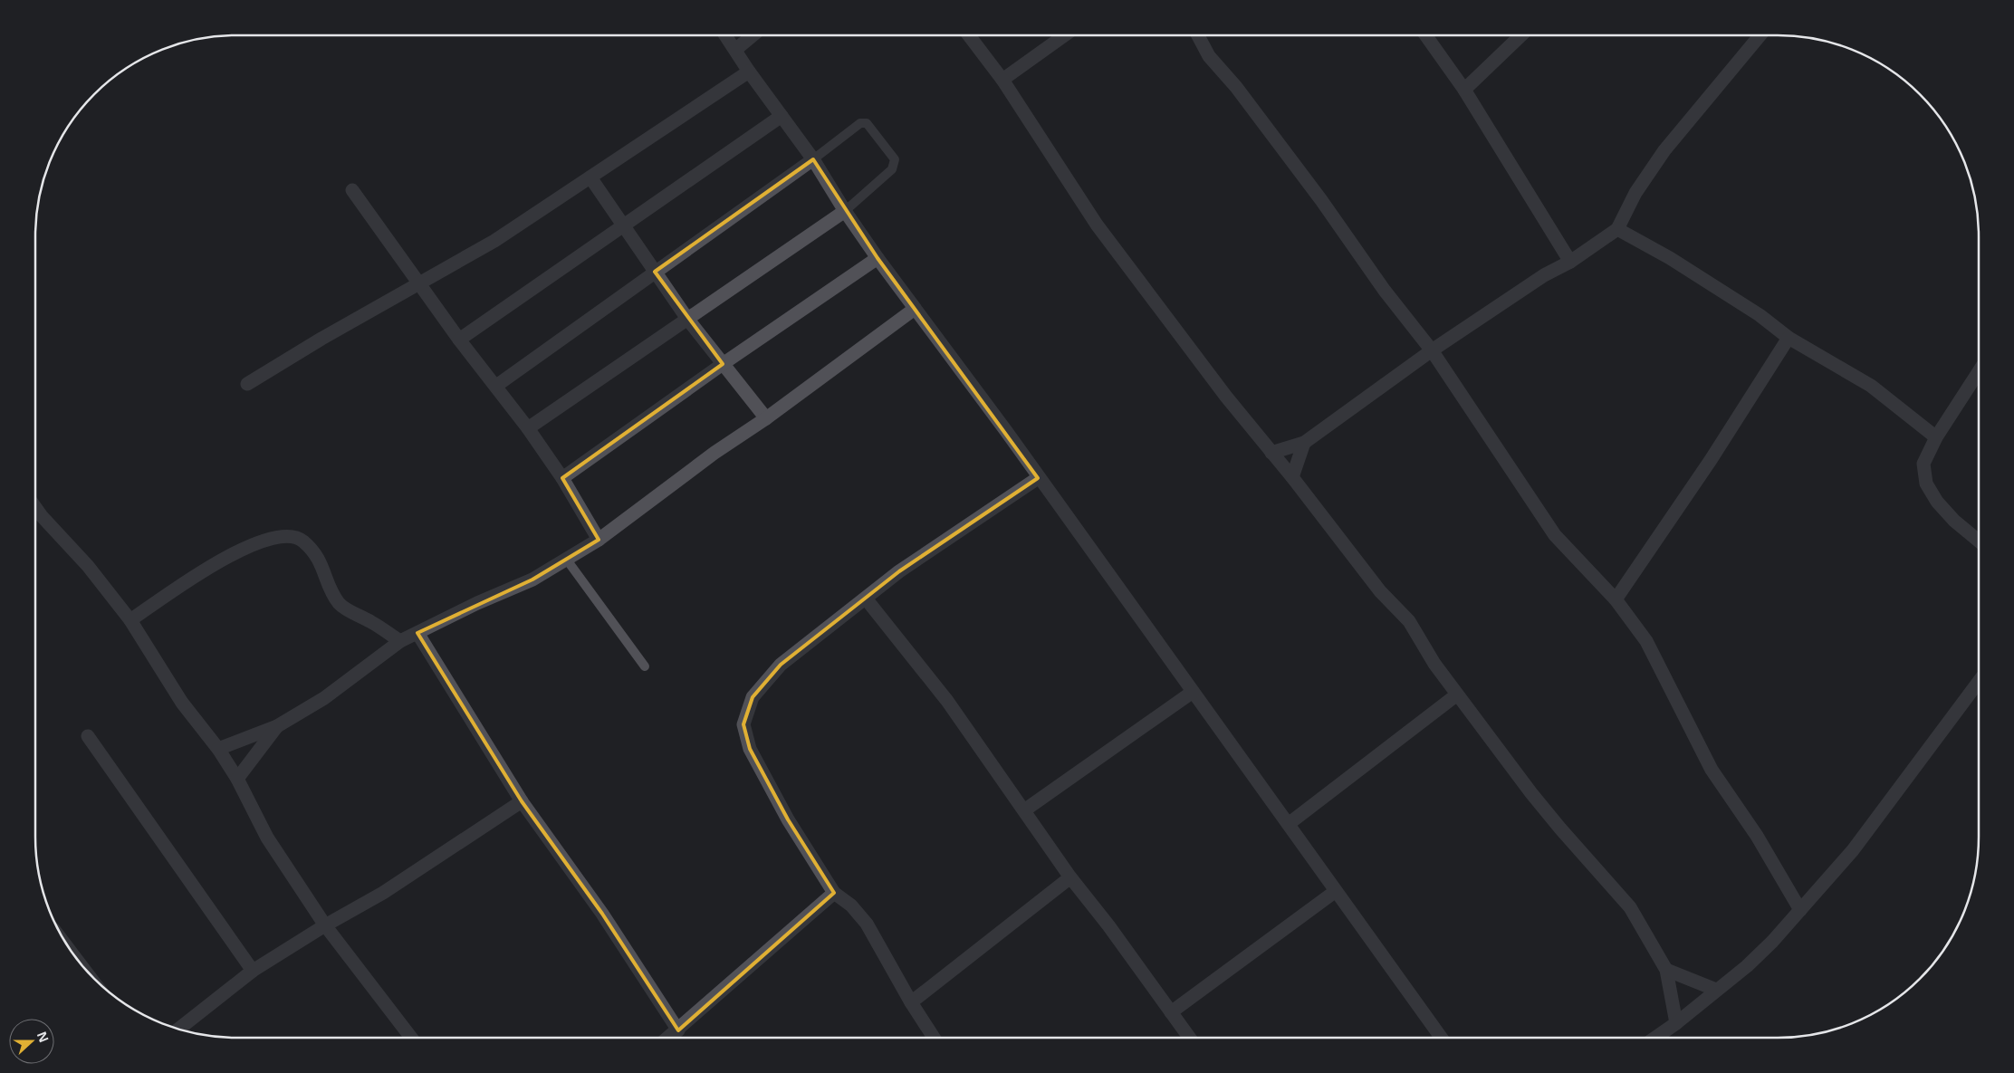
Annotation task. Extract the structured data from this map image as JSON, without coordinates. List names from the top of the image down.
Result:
{
  "north": "right"
}
